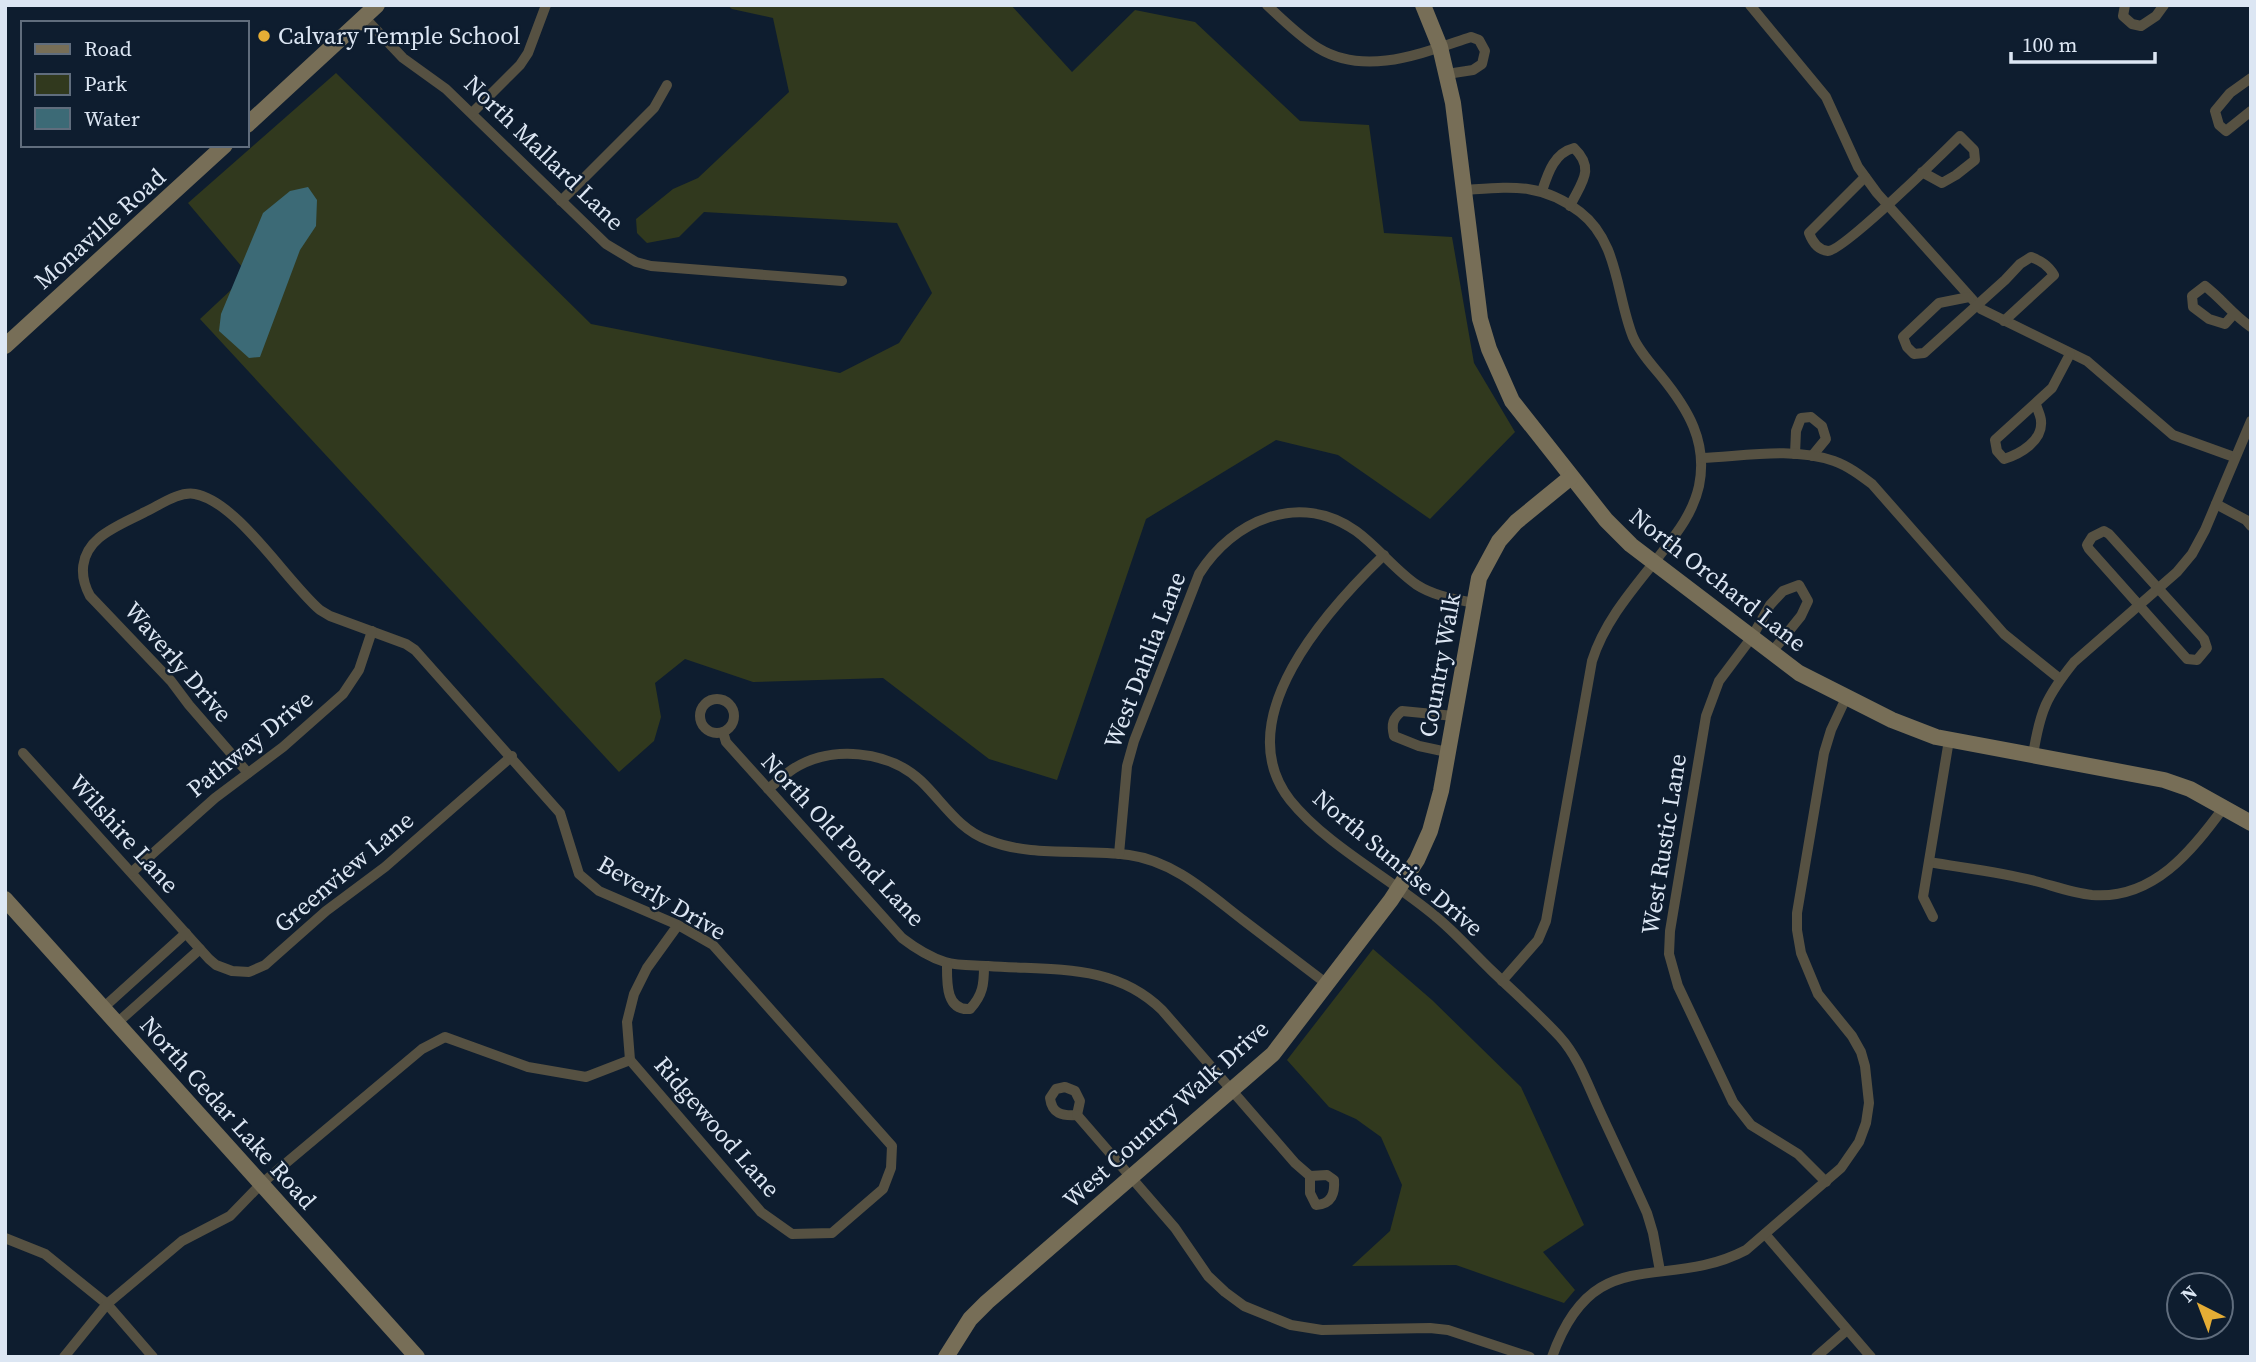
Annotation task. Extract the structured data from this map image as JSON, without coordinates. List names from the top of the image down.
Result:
{
  "streets": {
    "street": [
      "North Mallard Lane",
      "Monaville Road",
      "North Orchard Lane",
      "West Dahlia Lane",
      "Waverly Drive",
      "Country Walk",
      "Pathway Drive",
      "Wilshire Lane",
      "North Old Pond Lane",
      "West Rustic Lane",
      "North Sunrise Drive",
      "Greenview Lane",
      "Beverly Drive",
      "North Cedar Lake Road",
      "West Country Walk Drive",
      "Ridgewood Lane"
    ]
  },
  "crossings": [
    ["North Orchard Lane", "Country Walk"],
    ["North Orchard Lane", "West Rustic Lane"],
    ["West Dahlia Lane", "Country Walk"],
    ["West Dahlia Lane", "North Sunrise Drive"],
    ["Waverly Drive", "Pathway Drive"],
    ["Waverly Drive", "Beverly Drive"],
    ["Country Walk", "North Sunrise Drive"],
    ["Country Walk", "West Country Walk Drive"],
    ["Pathway Drive", "Wilshire Lane"],
    ["Pathway Drive", "Beverly Drive"],
    ["Wilshire Lane", "Greenview Lane"],
    ["North Old Pond Lane", "West Country Walk Drive"],
    ["North Sunrise Drive", "West Country Walk Drive"],
    ["Greenview Lane", "Beverly Drive"],
    ["Beverly Drive", "Ridgewood Lane"]
  ],
  "places": ["Calvary Temple School"],
  "legend": ["Road", "Park", "Water"],
  "scale_bar": "100 m",
  "north": "top left"
}
